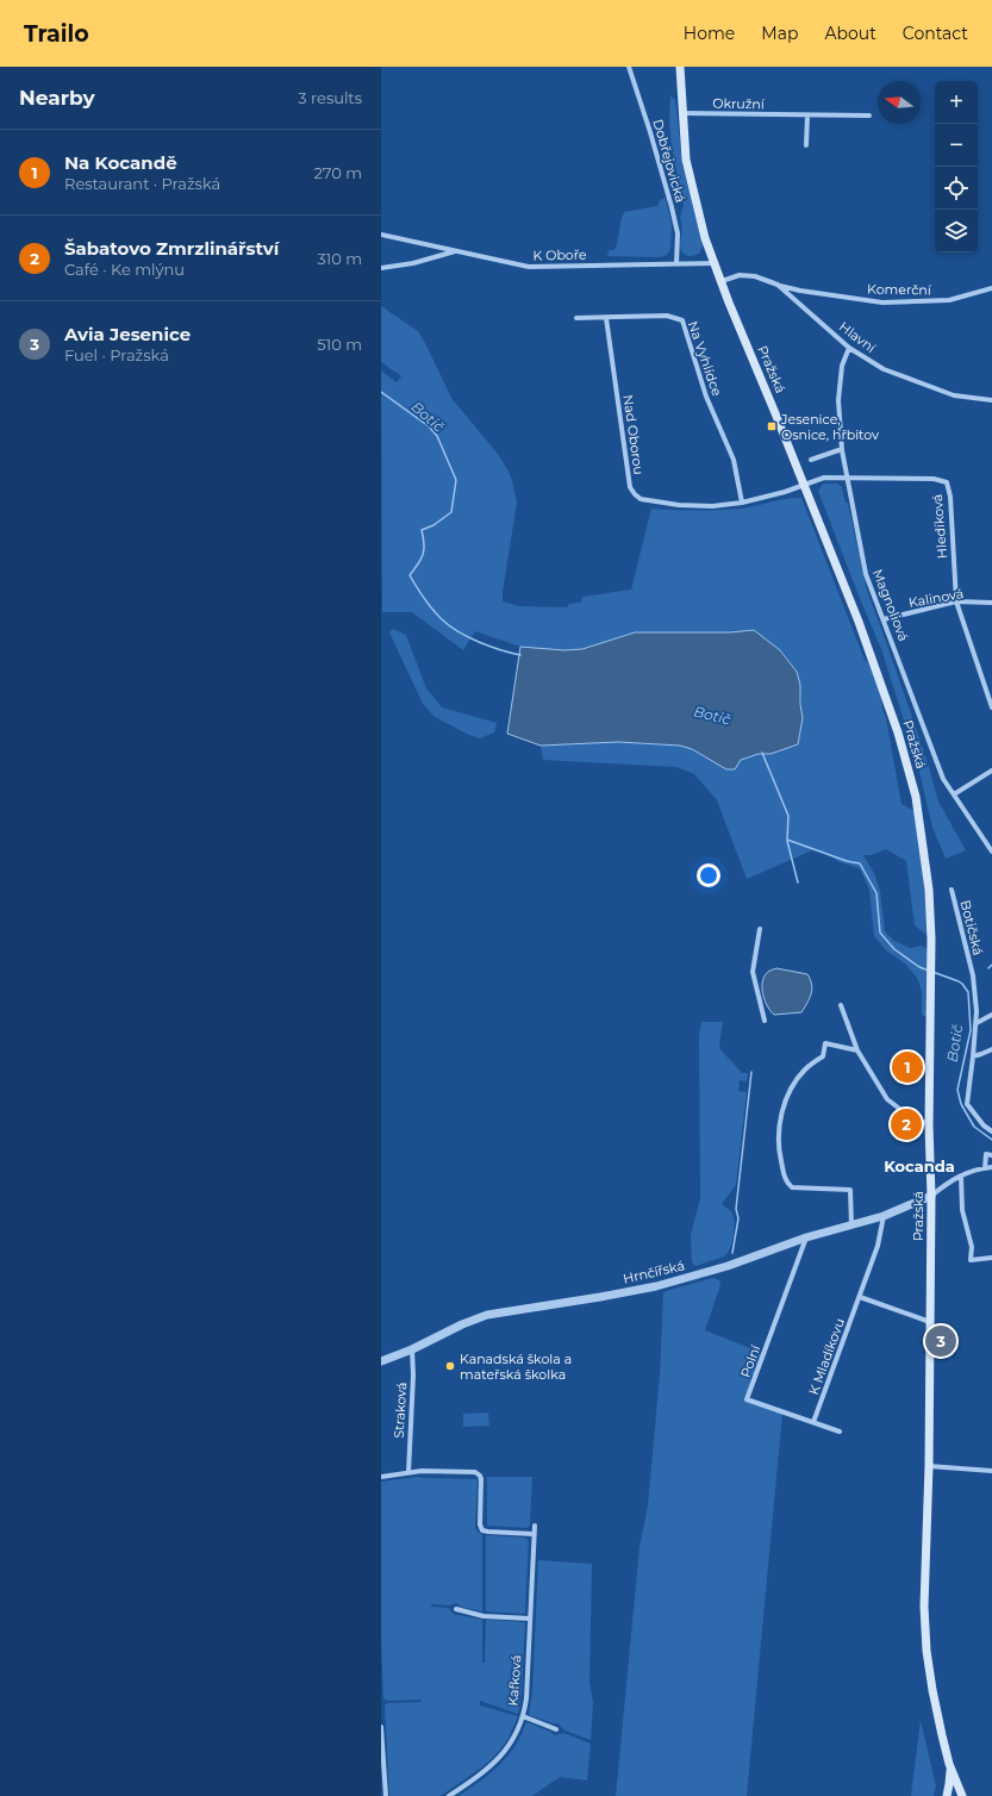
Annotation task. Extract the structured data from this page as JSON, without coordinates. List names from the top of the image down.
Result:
{
  "streets": {
    "main road": ["Pražská"],
    "street": [
      "Okružní",
      "Dobřejovická",
      "K Oboře",
      "Komerční",
      "Hlavní",
      "Na Vyhlídce",
      "Nad Oborou",
      "Hledíková",
      "Kalinová",
      "Magnoliová",
      "Botičská",
      "Hrnčířská",
      "K Mladíkovu",
      "Polní",
      "Straková",
      "Kafková"
    ]
  },
  "crossings": [
    ["Okružní", "Pražská"],
    ["Dobřejovická", "K Oboře"],
    ["K Oboře", "Pražská"],
    ["Komerční", "Hlavní"],
    ["Hlavní", "Pražská"],
    ["Hlavní", "Magnoliová"],
    ["Na Vyhlídce", "Nad Oborou"],
    ["Pražská", "Nad Oborou"],
    ["Pražská", "Hledíková"],
    ["Pražská", "Hrnčířská"],
    ["Nad Oborou", "Hledíková"],
    ["Hledíková", "Kalinová"],
    ["Hledíková", "Magnoliová"],
    ["Kalinová", "Magnoliová"],
    ["Hrnčířská", "K Mladíkovu"],
    ["Hrnčířská", "Polní"],
    ["Hrnčířská", "Straková"],
    ["K Mladíkovu", "Polní"]
  ],
  "districts": ["Kocanda"],
  "water": ["Botič"],
  "places": {
    "transit": ["Jesenice, Osnice, hřbitov"],
    "other": ["Kanadská škola a mateřská školka"]
  },
  "north": "left",
  "page": {
    "header": "Trailo",
    "nav": [
      "Home",
      "Map",
      "About",
      "Contact"
    ],
    "heading": ["Nearby", "3 results"],
    "map_buttons": ["+", "−"],
    "list": [
      {
        "mark": "1",
        "name": "Na Kocandě",
        "note": "Restaurant · Pražská",
        "value": "270 m"
      },
      {
        "mark": "2",
        "name": "Šabatovo Zmrzlinářství",
        "note": "Café · Ke mlýnu",
        "value": "310 m"
      },
      {
        "mark": "3",
        "name": "Avia Jesenice",
        "note": "Fuel · Pražská",
        "value": "510 m"
      }
    ],
    "pins": ["1", "2", "3"]
  }
}
